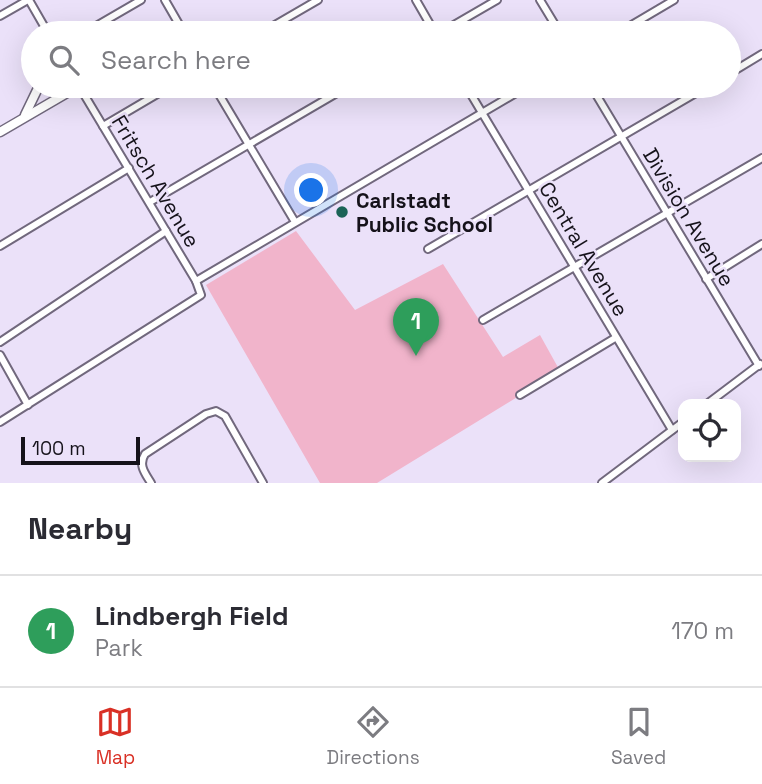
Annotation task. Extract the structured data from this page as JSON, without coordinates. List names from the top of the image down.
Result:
{
  "streets": {
    "street": ["Fritsch Avenue", "Division Avenue", "Central Avenue"]
  },
  "places": ["Carlstadt Public School"],
  "scale_bar": "100 m",
  "page": {
    "search": "Search here",
    "pins": "1",
    "scale": "100 m",
    "heading": "Nearby",
    "list": [
      {
        "mark": "1",
        "name": "Lindbergh Field",
        "note": "Park",
        "value": "170 m"
      }
    ],
    "nav": ["Map", "Directions", "Saved"]
  }
}
